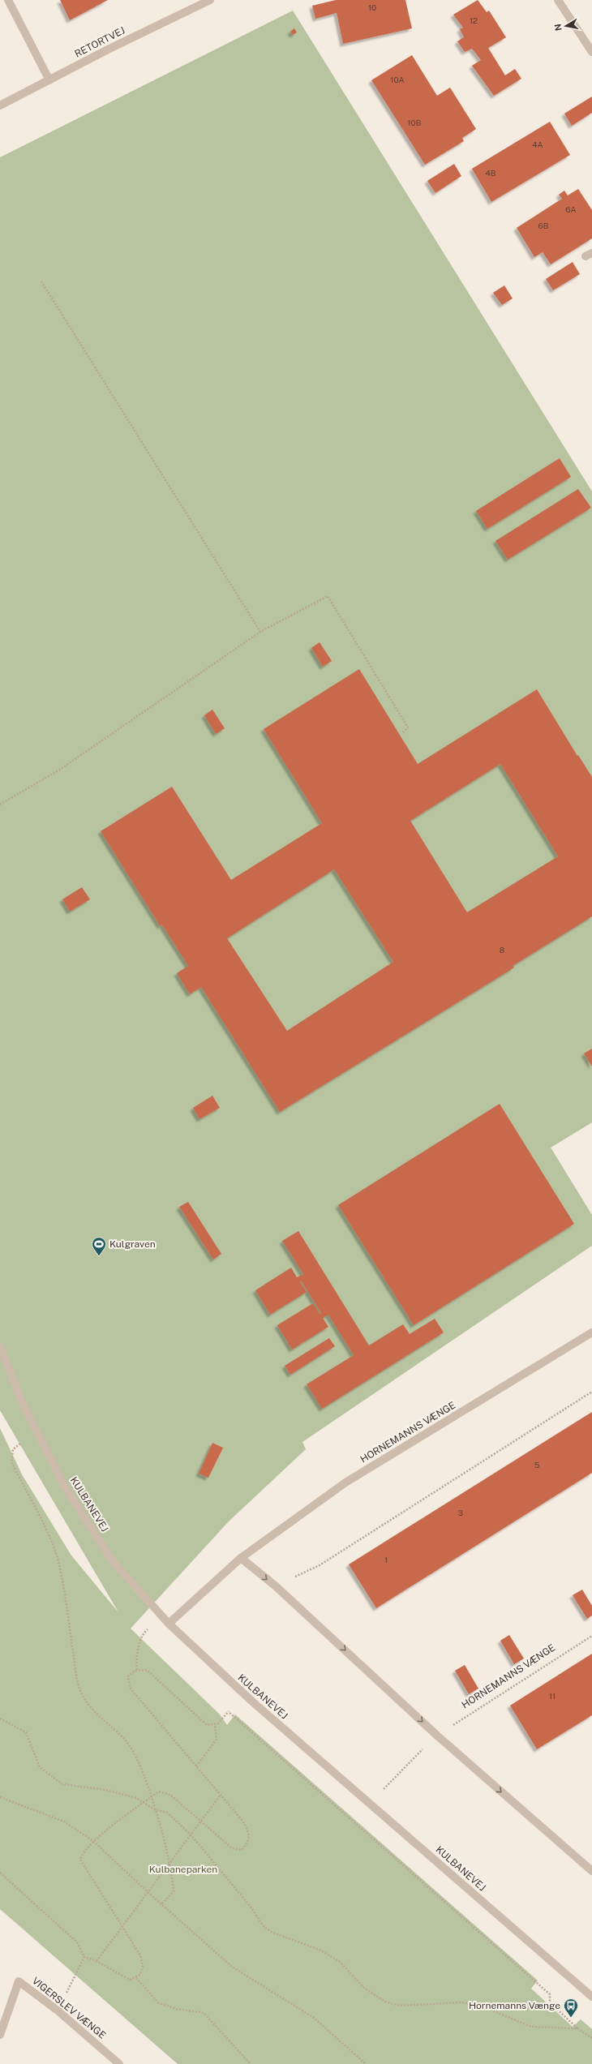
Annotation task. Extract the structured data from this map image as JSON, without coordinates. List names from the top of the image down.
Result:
{
  "streets": {
    "street": [
      "RETORTVEJ",
      "HORNEMANNS VÆNGE",
      "KULBANEVEJ",
      "VIGERSLEV VÆNGE"
    ]
  },
  "crossings": [
    ["HORNEMANNS VÆNGE", "KULBANEVEJ"]
  ],
  "parks": ["Kulbaneparken"],
  "places": {
    "sports": ["Kulgraven"],
    "bus stop": ["Hornemanns Vænge"]
  },
  "house_numbers": [
    "10",
    "12",
    "10A",
    "10B",
    "4A",
    "4B",
    "6A",
    "6B",
    "8",
    "5",
    "3",
    "1",
    "11"
  ],
  "north": "left"
}
